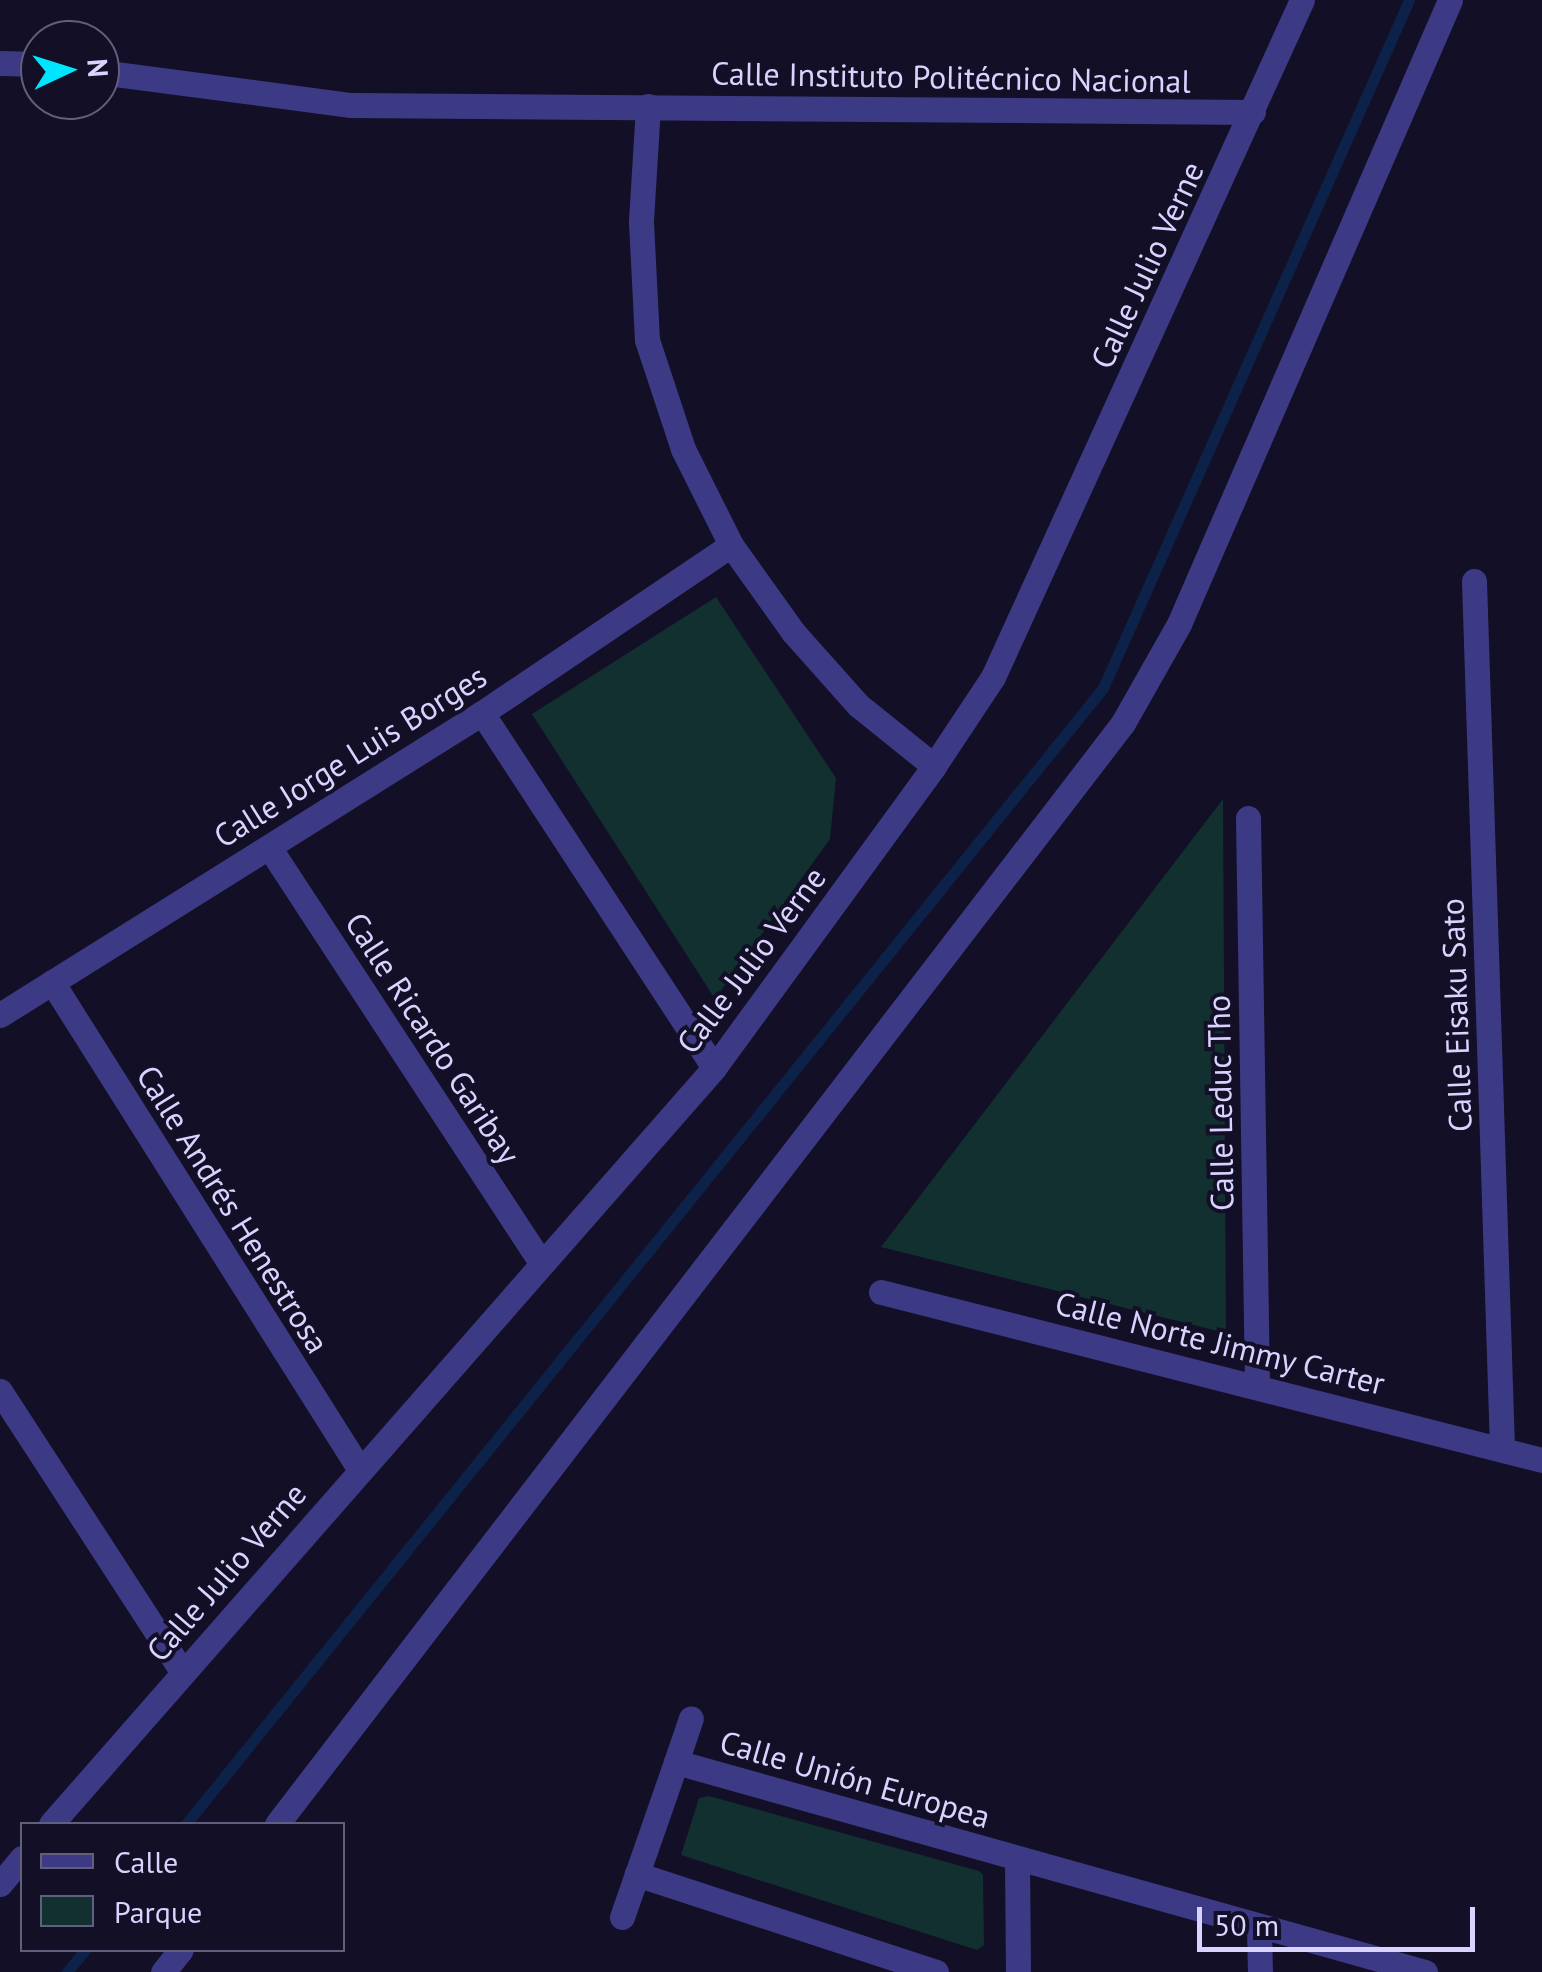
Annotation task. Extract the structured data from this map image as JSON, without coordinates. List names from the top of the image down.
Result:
{
  "streets": {
    "street": [
      "Calle Instituto Politécnico Nacional",
      "Calle Julio Verne",
      "Calle Jorge Luis Borges",
      "Calle Eisaku Sato",
      "Calle Ricardo Garibay",
      "Calle Leduc Tho",
      "Calle Andrés Henestrosa",
      "Calle Norte Jimmy Carter",
      "Calle Unión Europea"
    ]
  },
  "crossings": [
    ["Calle Instituto Politécnico Nacional", "Calle Julio Verne"],
    ["Calle Julio Verne", "Calle Ricardo Garibay"],
    ["Calle Julio Verne", "Calle Andrés Henestrosa"],
    ["Calle Jorge Luis Borges", "Calle Ricardo Garibay"],
    ["Calle Jorge Luis Borges", "Calle Andrés Henestrosa"],
    ["Calle Eisaku Sato", "Calle Norte Jimmy Carter"],
    ["Calle Leduc Tho", "Calle Norte Jimmy Carter"]
  ],
  "legend": ["Calle", "Parque"],
  "scale_bar": "50 m",
  "north": "right"
}
